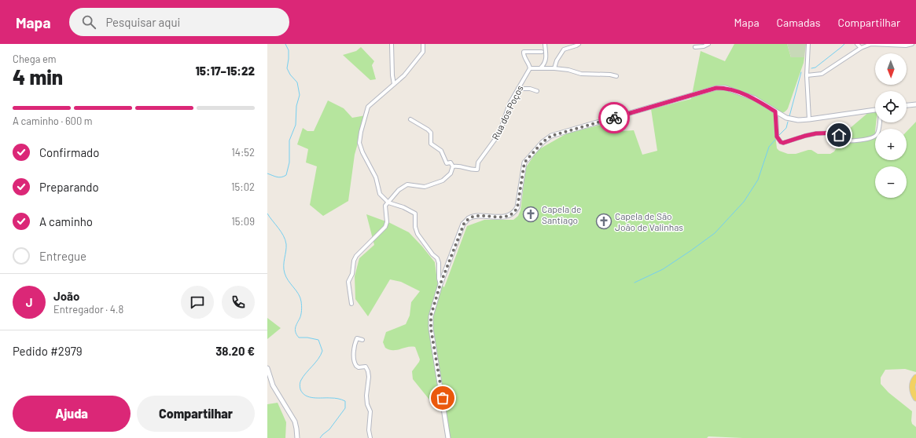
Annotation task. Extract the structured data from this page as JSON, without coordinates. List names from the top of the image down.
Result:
{
  "streets": {
    "street": ["Rua dos Poços"]
  },
  "places": {
    "church": ["Capela de Santiago", "Capela de São João de Valinhas"]
  },
  "north": "bottom",
  "page": {
    "header": "Mapa",
    "search": "Pesquisar aqui",
    "nav": ["Mapa", "Camadas", "Compartilhar"],
    "heading": ["4 min", "Chega em", "15:17–15:22"],
    "panel": [
      "João",
      "Entregador · 4.8",
      "Pedido #2979",
      "38.20 €"
    ],
    "map_buttons": ["+", "−"],
    "bar": "A caminho · 600 m",
    "list": [
      ["Confirmado", "14:52"],
      ["Preparando", "15:02"],
      ["A caminho", "15:09"],
      "Entregue"
    ],
    "round": "J",
    "buttons": ["Ajuda", "Compartilhar"]
  }
}
